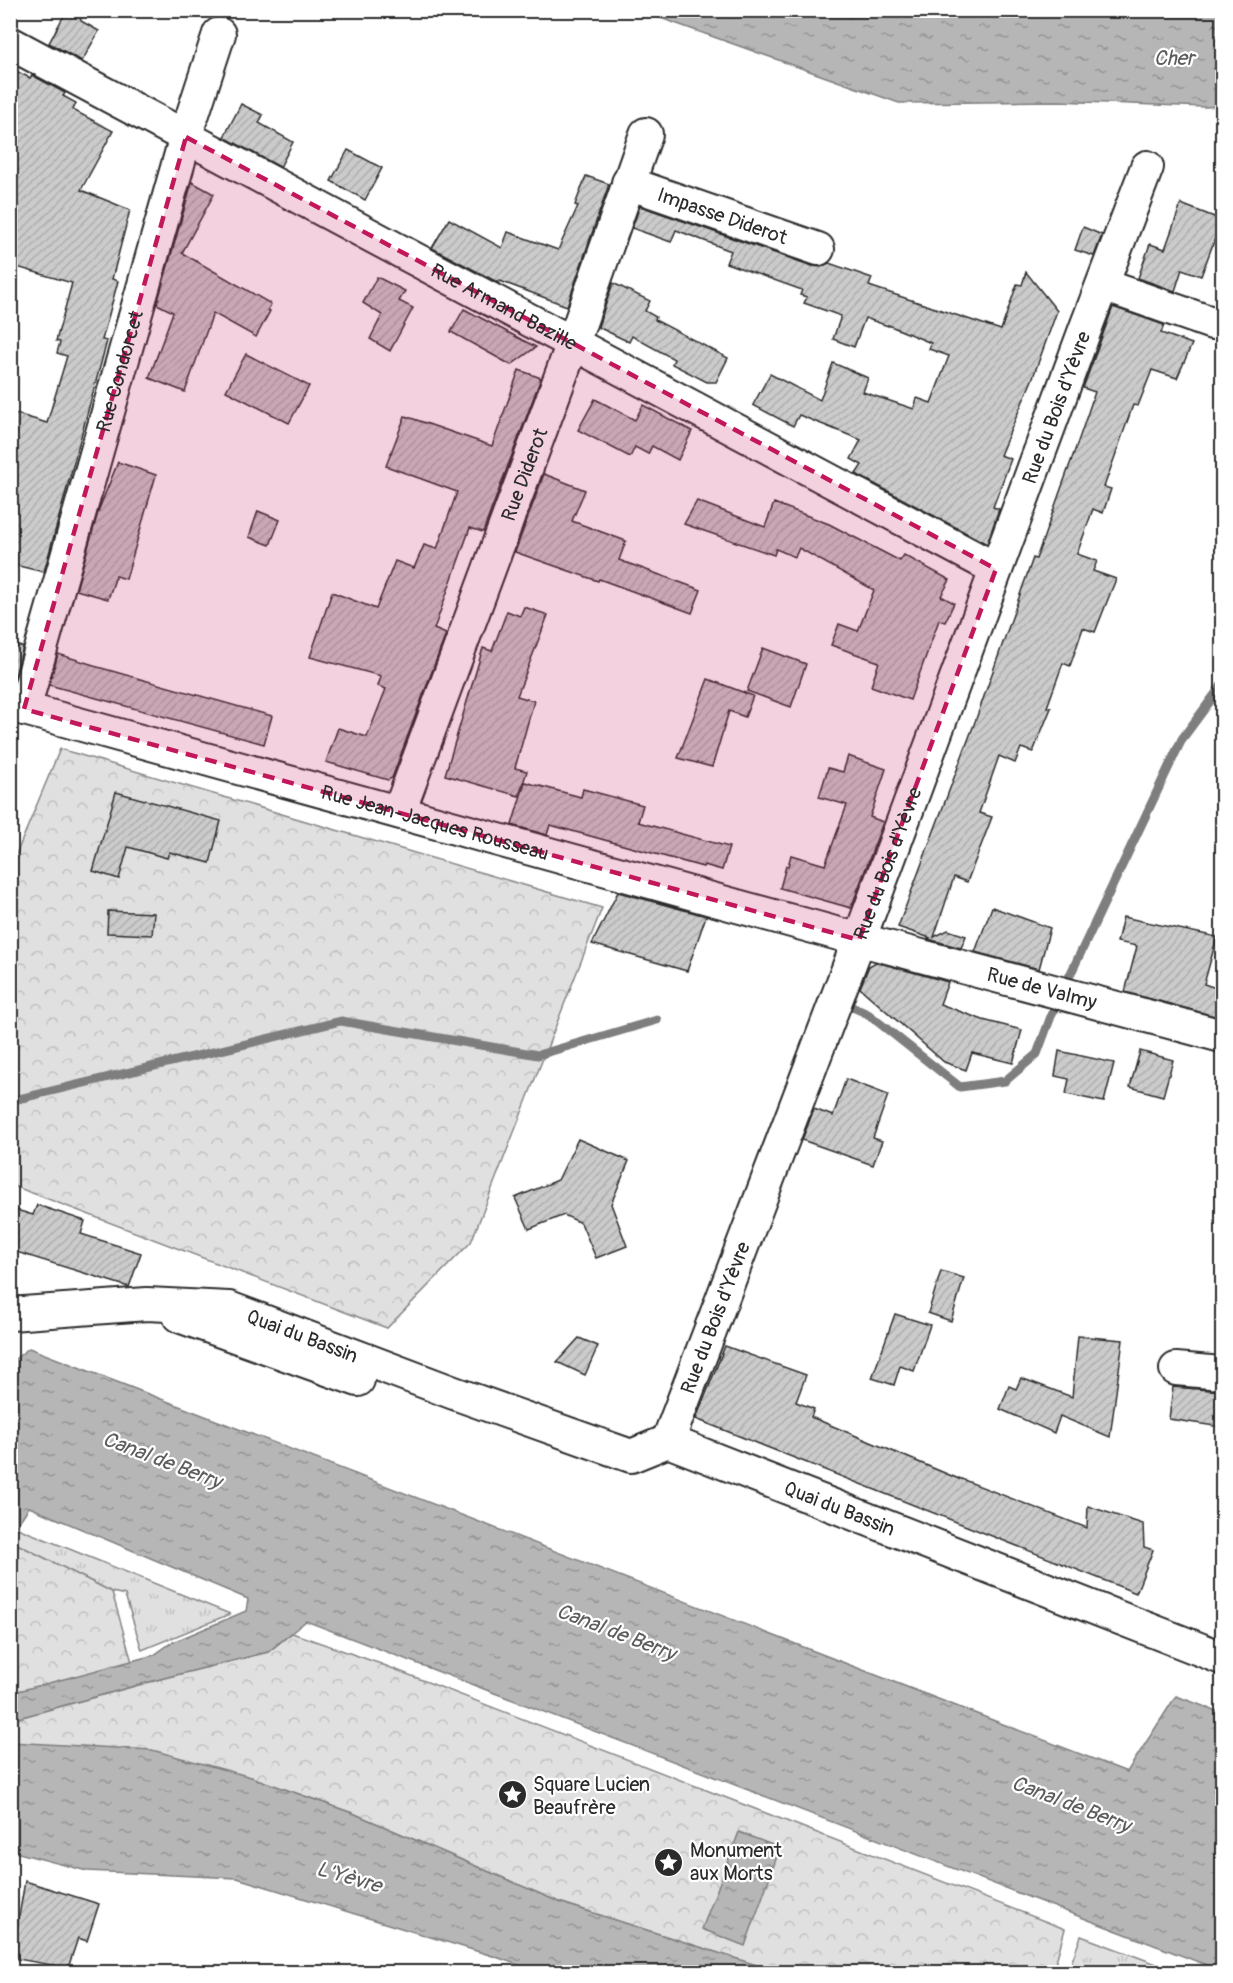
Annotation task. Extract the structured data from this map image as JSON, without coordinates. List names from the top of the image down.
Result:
{
  "streets": {
    "street": [
      "Impasse Diderot",
      "Rue Armand Bazille",
      "Rue Condorcet",
      "Rue du Bois d'Yèvre",
      "Rue Diderot",
      "Rue Jean-Jacques Rousseau",
      "Rue de Valmy",
      "Quai du Bassin"
    ]
  },
  "crossings": [
    ["Impasse Diderot", "Rue Diderot"],
    ["Rue Armand Bazille", "Rue Condorcet"],
    ["Rue Armand Bazille", "Rue du Bois d'Yèvre"],
    ["Rue Armand Bazille", "Rue Diderot"],
    ["Rue Condorcet", "Rue Jean-Jacques Rousseau"],
    ["Rue du Bois d'Yèvre", "Rue Jean-Jacques Rousseau"],
    ["Rue du Bois d'Yèvre", "Rue de Valmy"],
    ["Rue du Bois d'Yèvre", "Quai du Bassin"],
    ["Rue Diderot", "Rue Jean-Jacques Rousseau"],
    ["Rue Jean-Jacques Rousseau", "Rue de Valmy"]
  ],
  "water": ["Cher", "Canal de Berry", "L'Yèvre"],
  "places": {
    "place": ["Square Lucien Beaufrère", "Monument aux Morts"]
  }
}
